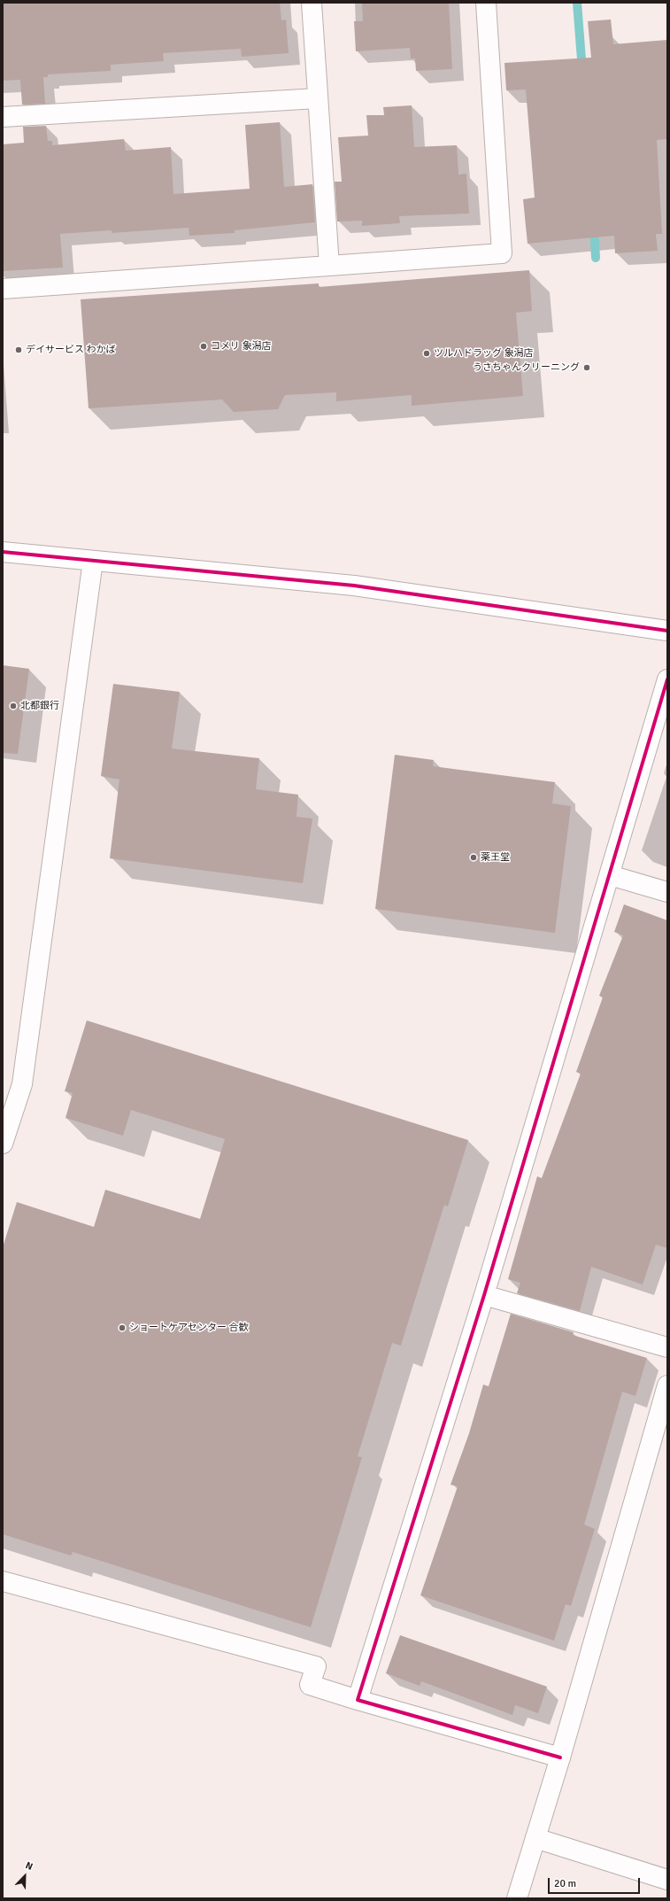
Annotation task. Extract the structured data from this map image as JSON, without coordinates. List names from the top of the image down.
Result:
{
  "places": [
    "コメリ 象潟店",
    "デイサービス わかば",
    "ツルハドラッグ 象潟店",
    "うさちゃんクリーニング",
    "北都銀行",
    "薬王堂",
    "ショートケアセンター 合歓"
  ],
  "scale_bar": "20 m",
  "north": "top right"
}
